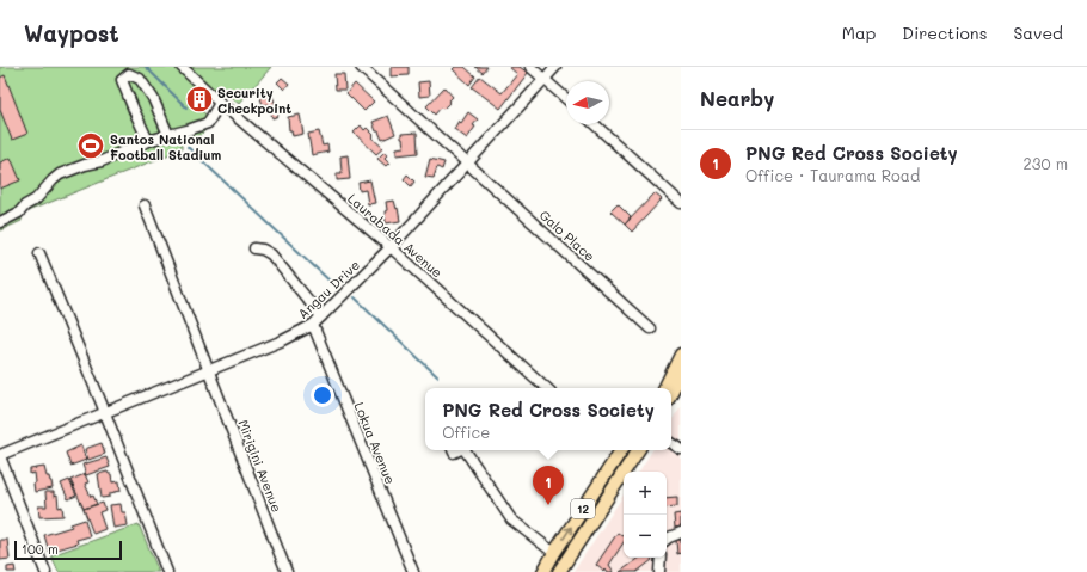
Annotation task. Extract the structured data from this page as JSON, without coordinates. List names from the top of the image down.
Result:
{
  "streets": {
    "main road": ["12"],
    "street": [
      "Laurabada Avenue",
      "Galo Place",
      "Angau Drive",
      "Lokua Avenue",
      "Mirigini Avenue"
    ]
  },
  "crossings": [
    ["Laurabada Avenue", "Angau Drive"],
    ["Galo Place", "Angau Drive"],
    ["Angau Drive", "Lokua Avenue"],
    ["Angau Drive", "Mirigini Avenue"]
  ],
  "places": {
    "building": ["Security Checkpoint"],
    "sports": ["Santos National Football Stadium"]
  },
  "scale_bar": "100 m",
  "north": "left",
  "page": {
    "header": "Waypost",
    "nav": ["Map", "Directions", "Saved"],
    "heading": "Nearby",
    "list": [
      {
        "mark": "1",
        "name": "PNG Red Cross Society",
        "note": "Office · Taurama Road",
        "value": "230 m"
      }
    ],
    "popup": ["PNG Red Cross Society", "Office"],
    "pins": "1",
    "map_buttons": ["+", "−"],
    "scale": "100 m"
  }
}
